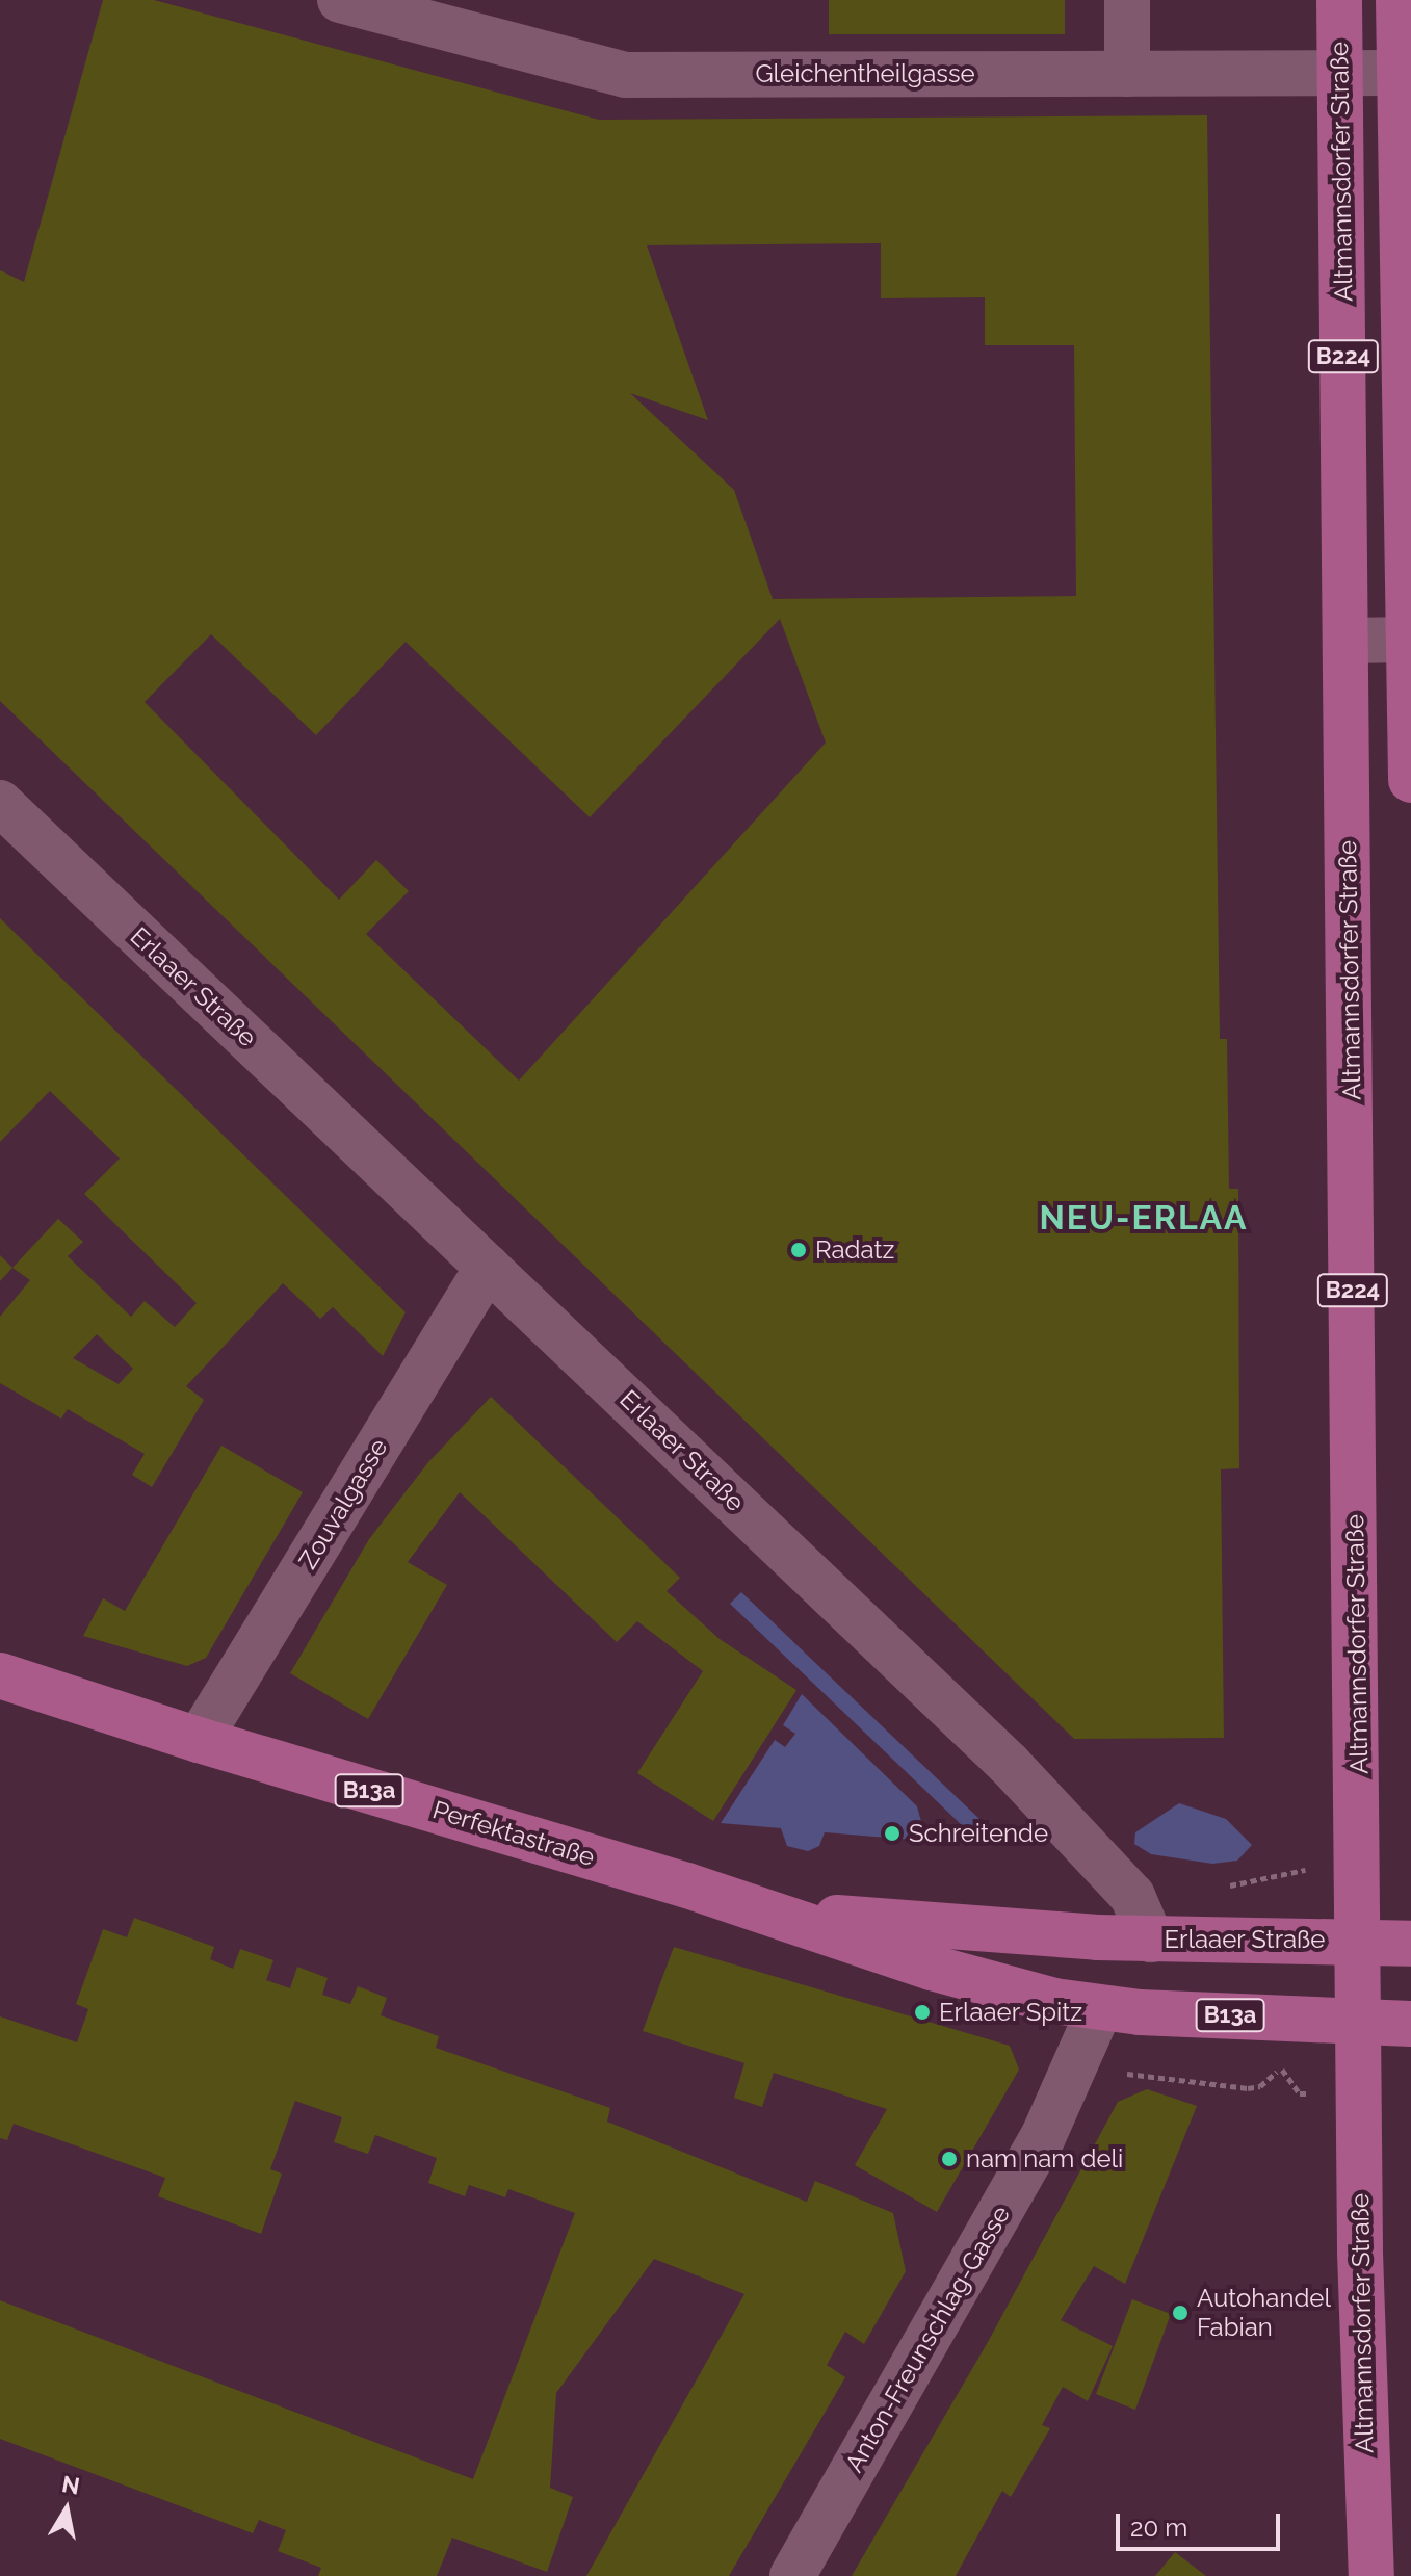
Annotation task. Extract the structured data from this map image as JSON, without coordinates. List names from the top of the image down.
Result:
{
  "streets": {
    "main road": [
      "Altmannsdorfer Straße",
      "B224",
      "Erlaaer Straße",
      "B13a",
      "Perfektastraße"
    ],
    "street": ["Gleichentheilgasse", "Zouvalgasse", "Anton-Freunschlag-Gasse"]
  },
  "crossings": [
    ["Gleichentheilgasse", "Altmannsdorfer Straße"],
    ["Gleichentheilgasse", "B224"],
    ["Altmannsdorfer Straße", "Erlaaer Straße"],
    ["Altmannsdorfer Straße", "B13a"],
    ["Erlaaer Straße", "Zouvalgasse"],
    ["Erlaaer Straße", "B13a"],
    ["Erlaaer Straße", "Perfektastraße"],
    ["Zouvalgasse", "Perfektastraße"],
    ["B13a", "Perfektastraße"],
    ["B13a", "Anton-Freunschlag-Gasse"],
    ["Perfektastraße", "Anton-Freunschlag-Gasse"]
  ],
  "districts": ["NEU-ERLAA"],
  "places": [
    "Radatz",
    "Schreitende",
    "Erlaaer Spitz",
    "nam nam deli",
    "Autohandel Fabian"
  ],
  "scale_bar": "20 m",
  "north": "top"
}
